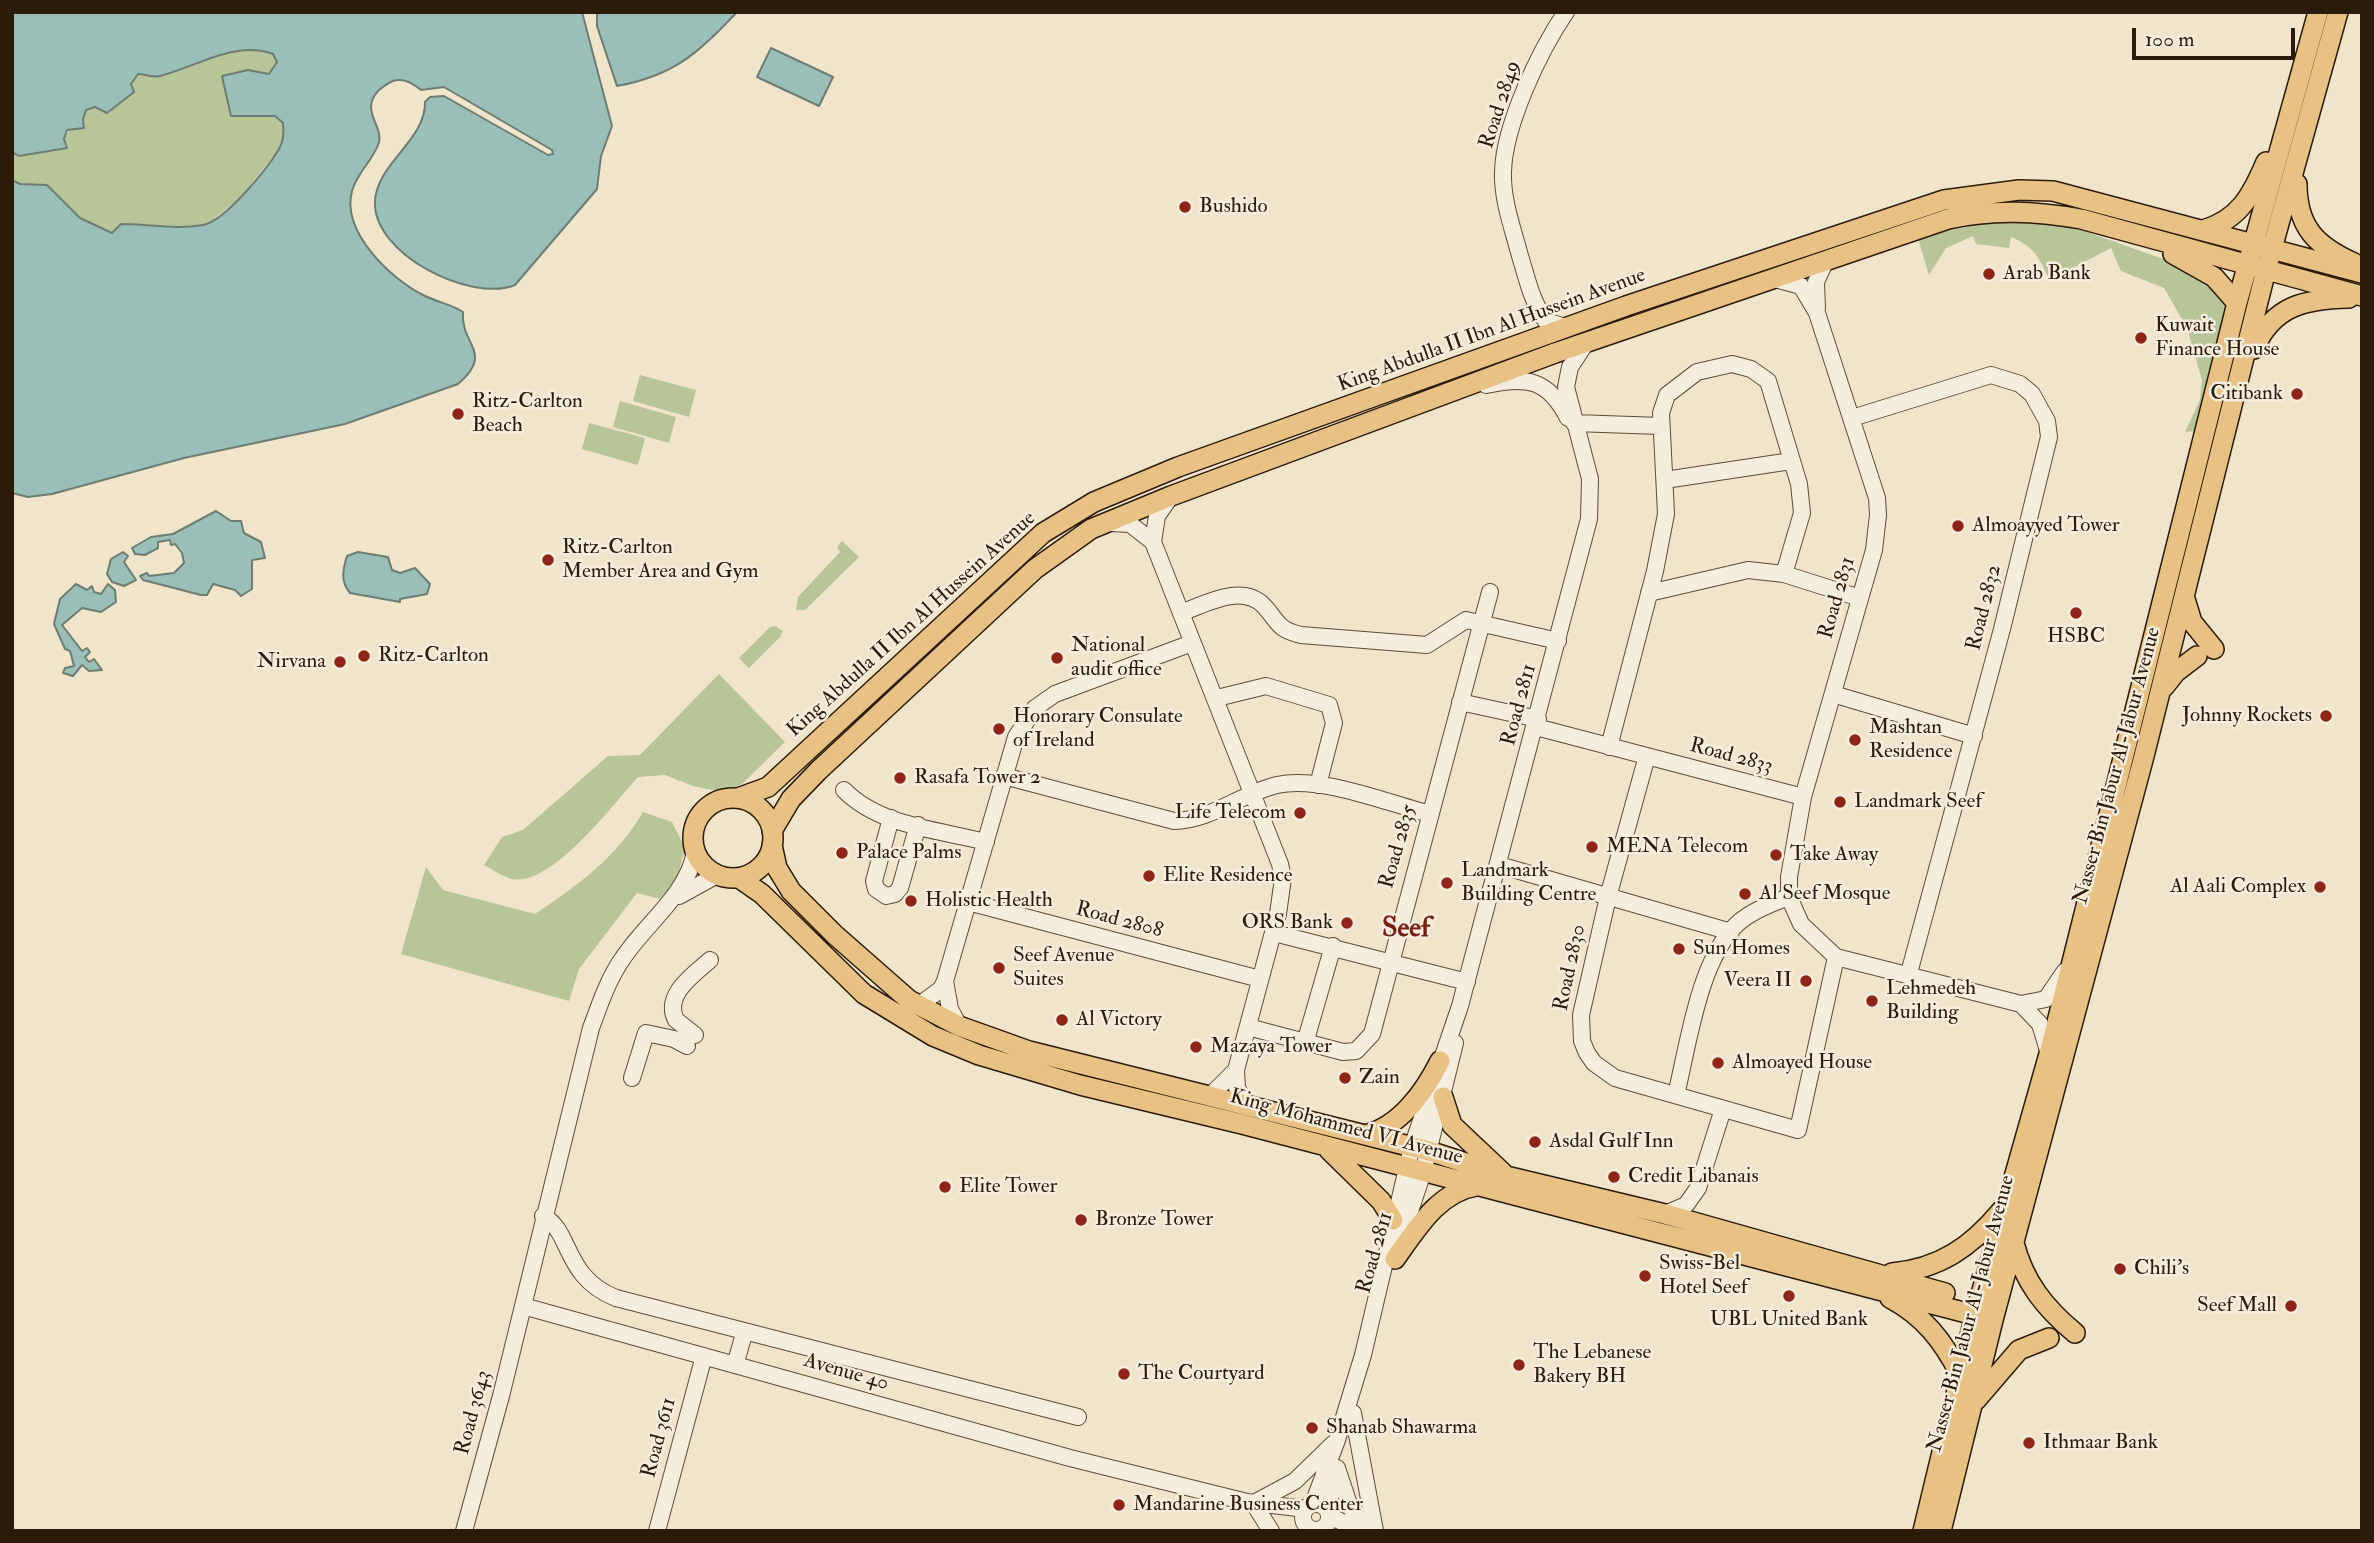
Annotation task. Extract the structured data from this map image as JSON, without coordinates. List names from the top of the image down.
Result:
{
  "streets": {
    "main road": ["King Abdulla II Ibn Al Hussein Avenue", "Nasser Bin Jabur Al-Jabur Avenue", "King Mohammed VI Avenue"],
    "street": [
      "Road 2849",
      "Road 2831",
      "Road 2832",
      "Road 2811",
      "Road 2833",
      "Road 2835",
      "Road 2808",
      "Road 2830",
      "Avenue 40",
      "Road 3643",
      "Road 3611"
    ]
  },
  "crossings": [
    ["Road 2849", "King Abdulla II Ibn Al Hussein Avenue"],
    ["King Abdulla II Ibn Al Hussein Avenue", "Road 2831"],
    ["King Abdulla II Ibn Al Hussein Avenue", "Road 2811"],
    ["King Abdulla II Ibn Al Hussein Avenue", "Nasser Bin Jabur Al-Jabur Avenue"],
    ["King Abdulla II Ibn Al Hussein Avenue", "King Mohammed VI Avenue"],
    ["Road 2831", "Road 2832"],
    ["Road 2831", "Road 2833"],
    ["Road 2811", "Road 2833"],
    ["Road 2811", "King Mohammed VI Avenue"],
    ["Road 2811", "Avenue 40"],
    ["Road 2833", "Road 2835"],
    ["Nasser Bin Jabur Al-Jabur Avenue", "King Mohammed VI Avenue"],
    ["Avenue 40", "Road 3643"],
    ["Avenue 40", "Road 3611"]
  ],
  "districts": ["Seef"],
  "places": [
    "Bushido",
    "Arab Bank",
    "Kuwait Finance House",
    "Citibank",
    "Ritz-Carlton Beach",
    "Almoayyed Tower",
    "Ritz-Carlton Member Area and Gym",
    "HSBC",
    "Ritz-Carlton",
    "National audit office",
    "Nirvana",
    "Johnny Rockets",
    "Honorary Consulate of Ireland",
    "Mashtan Residence",
    "Rasafa Tower 2",
    "Landmark Seef",
    "Life Telecom",
    "MENA Telecom",
    "Palace Palms",
    "Take Away",
    "Elite Residence",
    "Landmark Building Centre",
    "Al Aali Complex",
    "Al Seef Mosque",
    "Holistic Health",
    "ORS Bank",
    "Sun Homes",
    "Seef Avenue Suites",
    "Veera II",
    "Lehmedeh Building",
    "Al Victory",
    "Mazaya Tower",
    "Almoayed House",
    "Zain",
    "Asdal Gulf Inn",
    "Credit Libanais",
    "Elite Tower",
    "Bronze Tower",
    "Chili's",
    "Swiss-Bel Hotel Seef",
    "UBL United Bank",
    "Seef Mall",
    "The Lebanese Bakery BH",
    "The Courtyard",
    "Shanab Shawarma",
    "Ithmaar Bank",
    "Mandarine Business Center"
  ],
  "scale_bar": "100 m"
}
